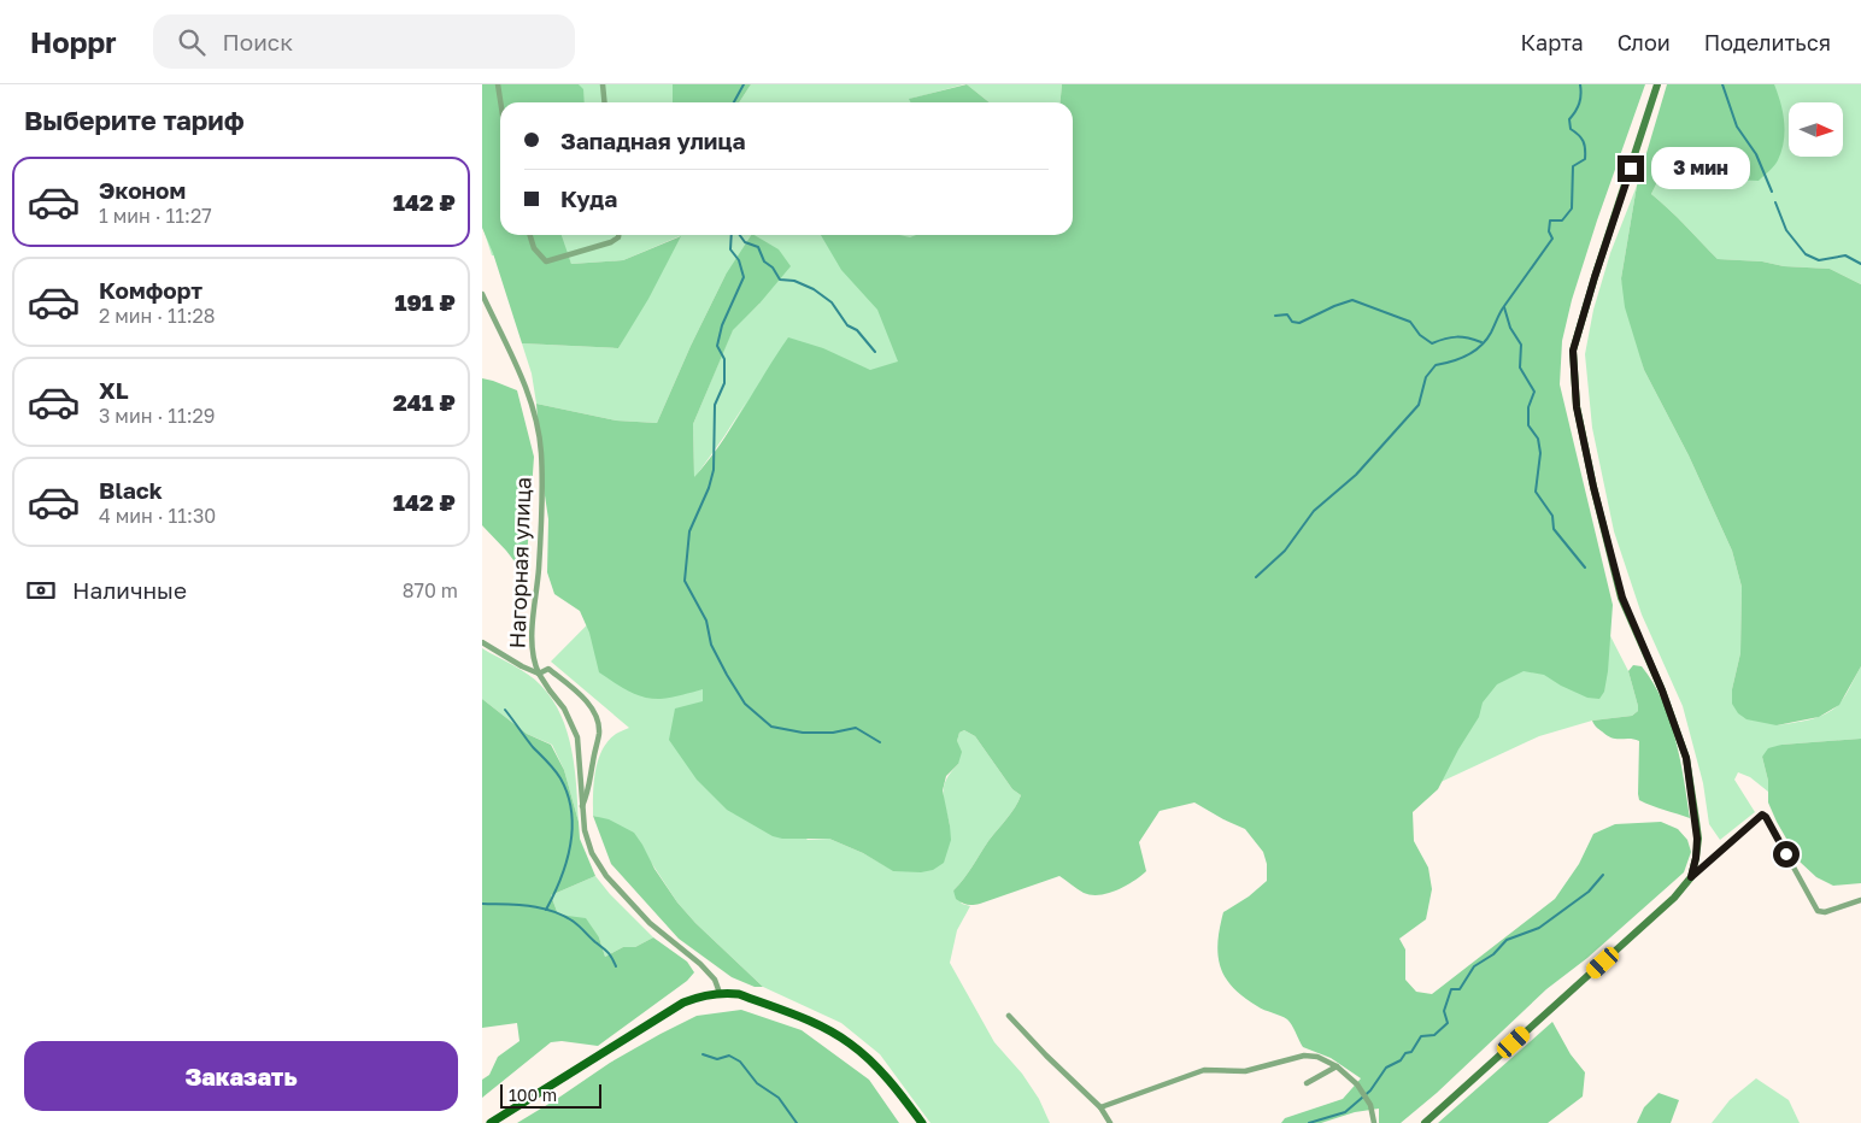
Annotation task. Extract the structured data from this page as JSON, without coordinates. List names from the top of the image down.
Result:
{
  "streets": {
    "street": ["Нагорная улица"]
  },
  "scale_bar": "100 m",
  "north": "right",
  "page": {
    "header": "Hoppr",
    "search": "Поиск",
    "nav": ["Карта", "Слои", "Поделиться"],
    "heading": "Выберите тариф",
    "banner": ["Западная улица", "Куда"],
    "bubble": "3 мин",
    "list": [
      {
        "name": "Эконом",
        "note": "1 мин · 11:27",
        "value": "142 ₽"
      },
      {
        "name": "Комфорт",
        "note": "2 мин · 11:28",
        "value": "191 ₽"
      },
      {
        "name": "XL",
        "note": "3 мин · 11:29",
        "value": "241 ₽"
      },
      {
        "name": "Black",
        "note": "4 мин · 11:30",
        "value": "142 ₽"
      }
    ],
    "pay": ["Наличные", "870 m"],
    "buttons": "Заказать",
    "scale": "100 m"
  }
}
